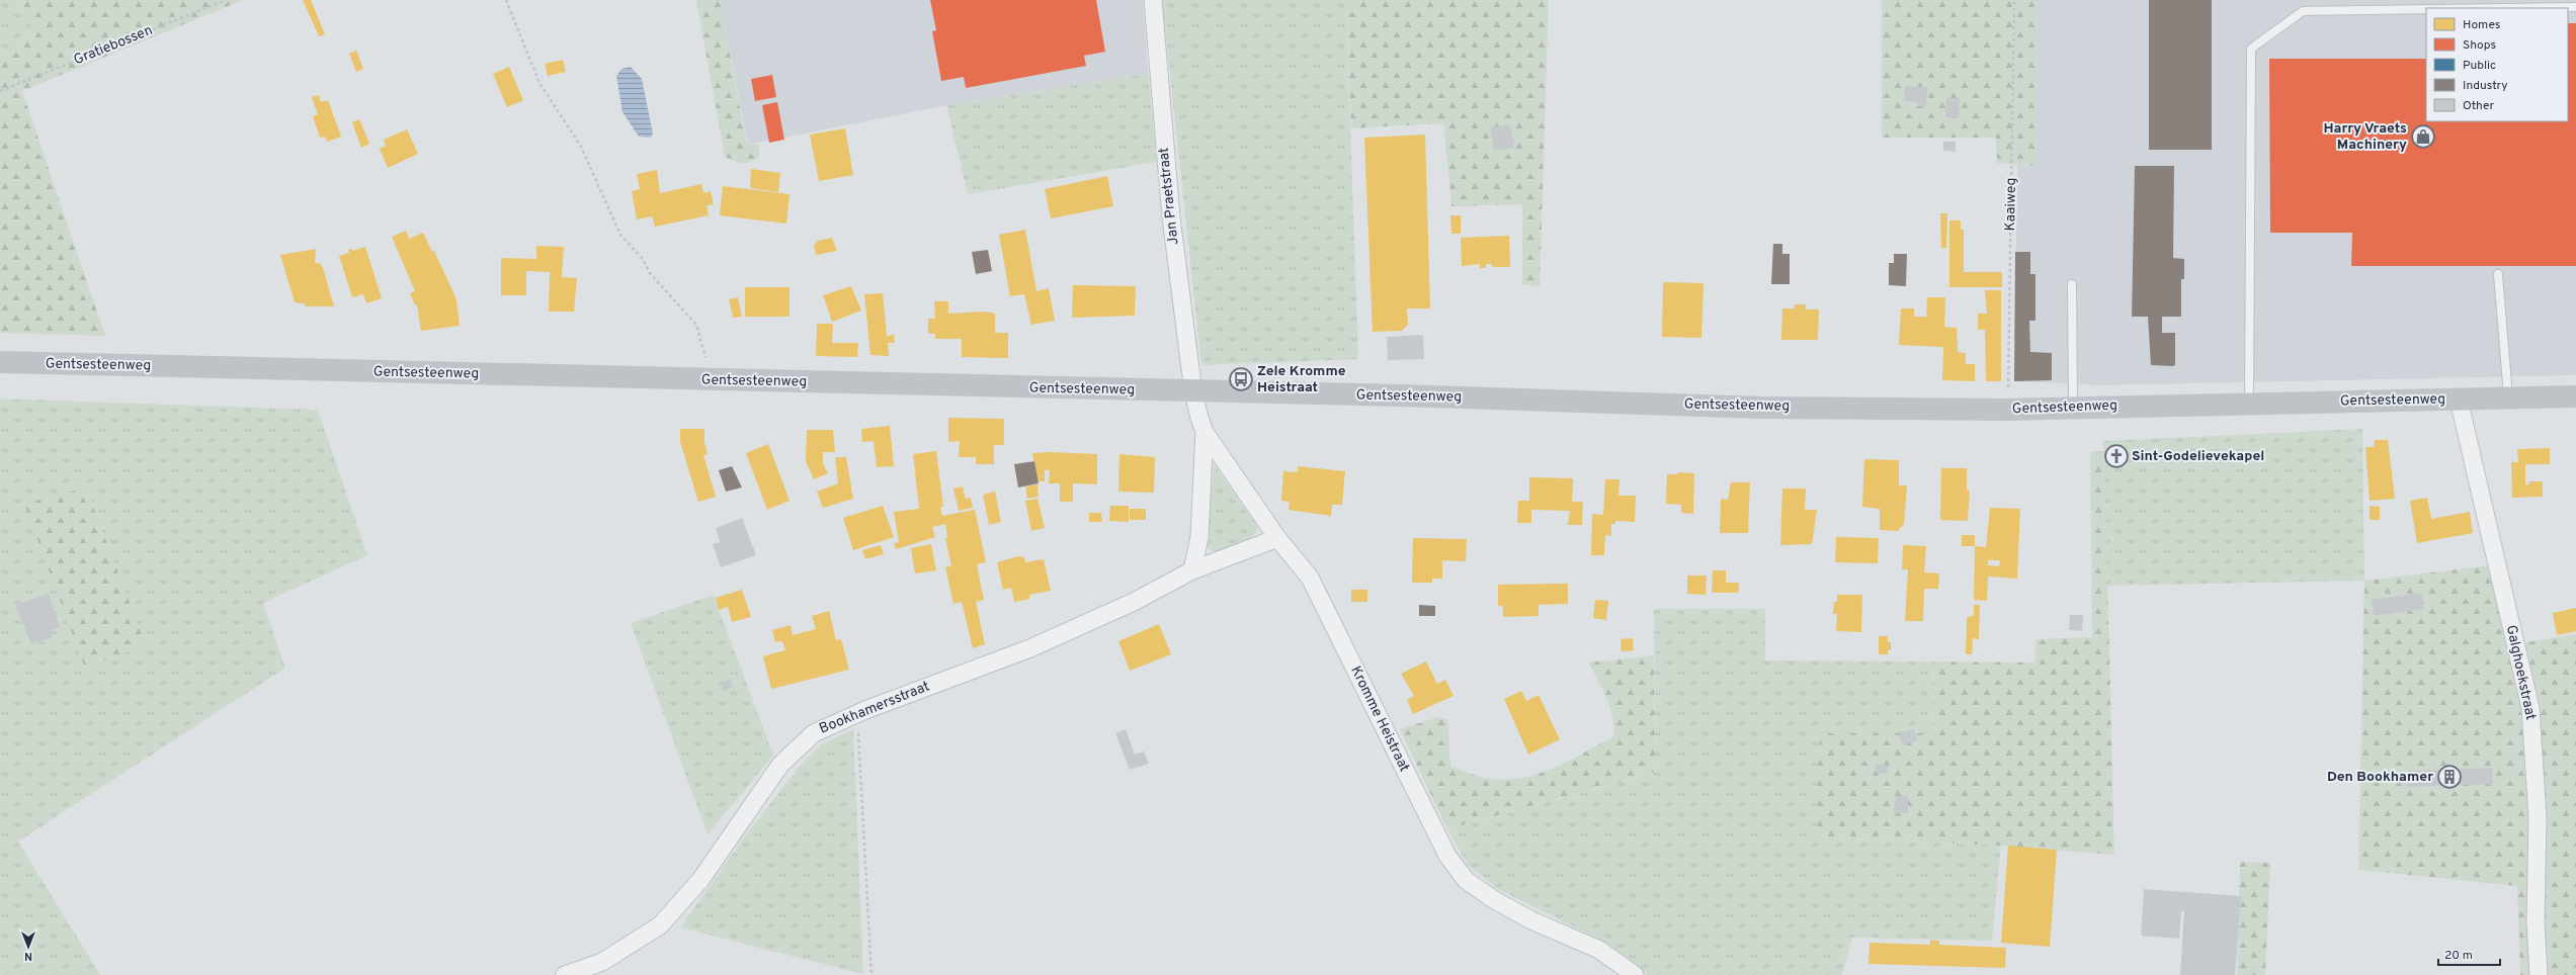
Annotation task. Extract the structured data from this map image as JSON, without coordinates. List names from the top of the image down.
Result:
{
  "streets": {
    "main road": ["Gentsesteenweg"],
    "street": [
      "Jan Praetstraat",
      "Galghoekstraat",
      "Bookhamersstraat",
      "Kromme Heistraat"
    ],
    "path": ["Gratiebossen", "Kaaiweg"]
  },
  "crossings": [
    ["Jan Praetstraat", "Gentsesteenweg"],
    ["Jan Praetstraat", "Kromme Heistraat"],
    ["Kaaiweg", "Gentsesteenweg"],
    ["Gentsesteenweg", "Galghoekstraat"],
    ["Gentsesteenweg", "Kromme Heistraat"],
    ["Bookhamersstraat", "Kromme Heistraat"]
  ],
  "places": {
    "shop": ["Harry Vraets Machinery"],
    "bus stop": ["Zele Kromme Heistraat"],
    "church": ["Sint-Godelievekapel"],
    "building": ["Den Bookhamer"]
  },
  "legend": [
    "Homes",
    "Shops",
    "Public",
    "Industry",
    "Other"
  ],
  "scale_bar": "20 m",
  "north": "bottom"
}
